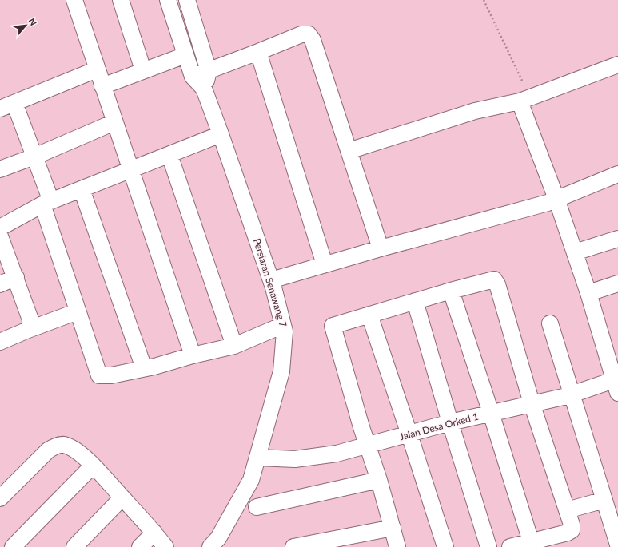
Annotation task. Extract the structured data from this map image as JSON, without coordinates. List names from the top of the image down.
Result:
{
  "streets": {
    "street": ["Persiaran Senawang 7", "Jalan Desa Orked 1"]
  },
  "crossings": [
    ["Persiaran Senawang 7", "Jalan Desa Orked 1"]
  ],
  "north": "top right"
}
